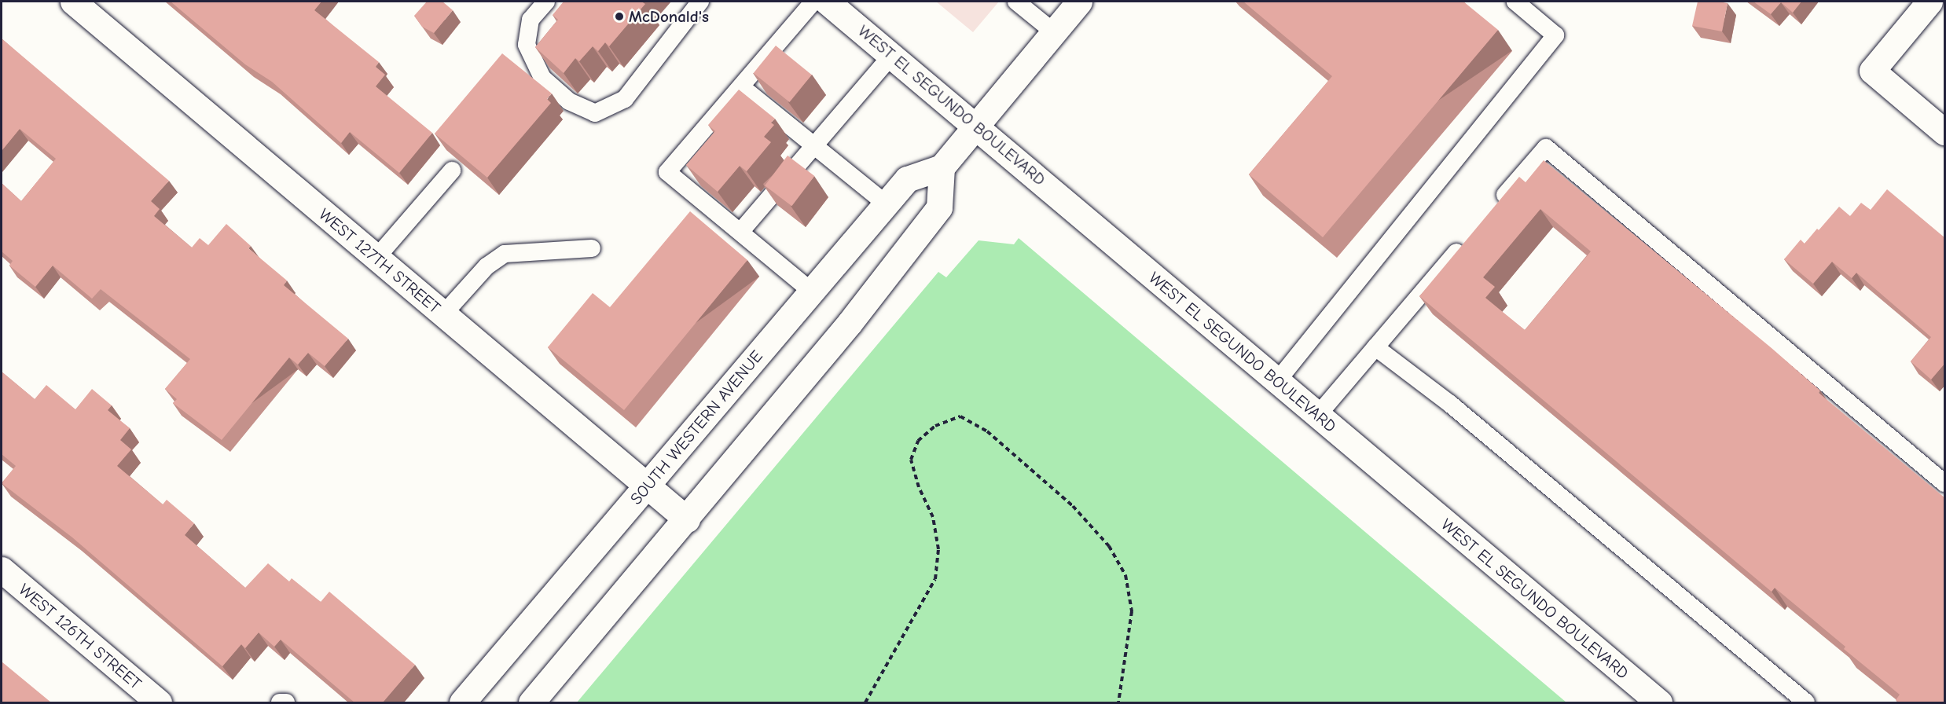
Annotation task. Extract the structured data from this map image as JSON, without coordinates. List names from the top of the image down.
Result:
{
  "streets": {
    "main road": [
      "WEST EL SEGUNDO BOULEVARD",
      "WEST 127TH STREET",
      "SOUTH WESTERN AVENUE",
      "WEST 126TH STREET"
    ]
  },
  "crossings": [
    ["WEST 127TH STREET", "SOUTH WESTERN AVENUE"]
  ],
  "places": ["McDonald's"]
}
